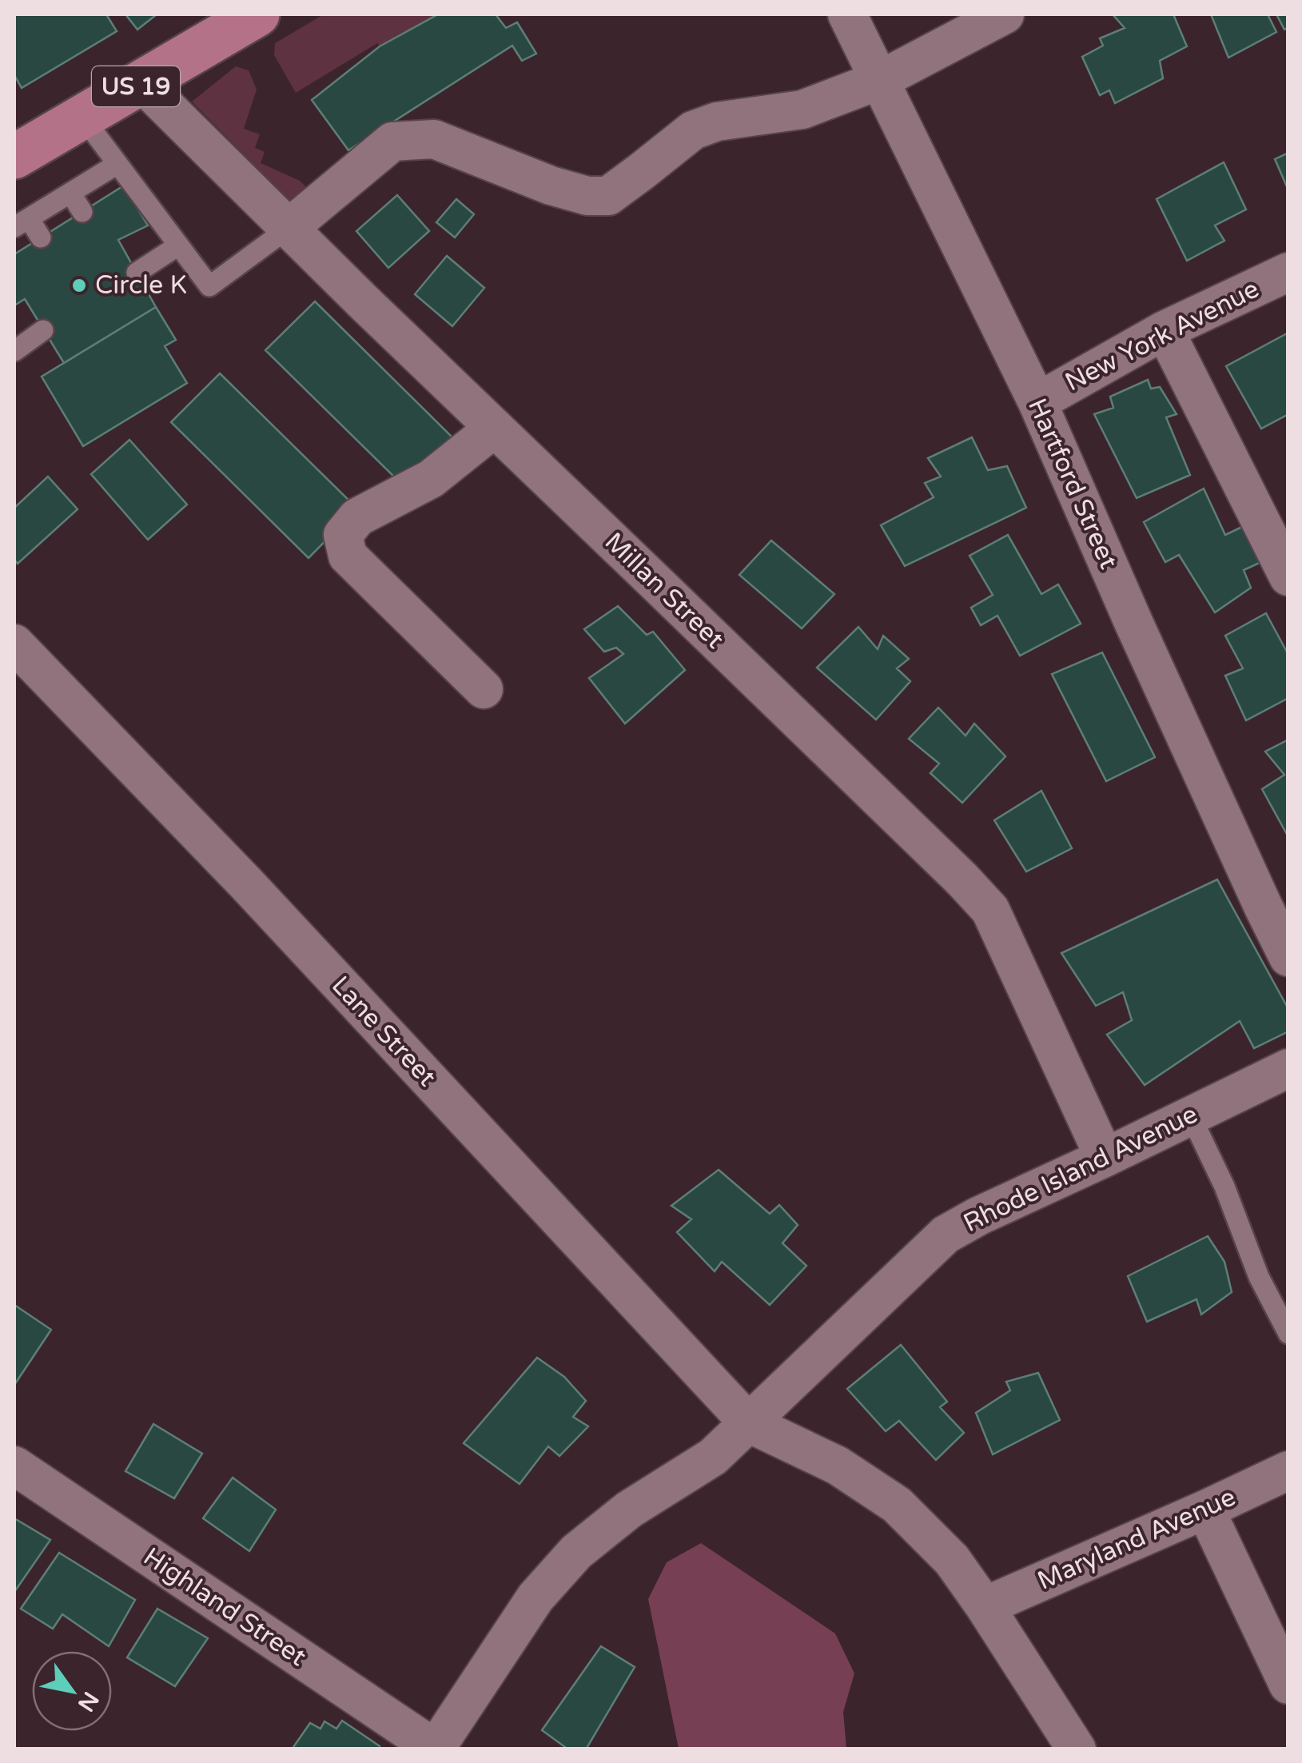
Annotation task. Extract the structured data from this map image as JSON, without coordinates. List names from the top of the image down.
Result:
{
  "streets": {
    "main road": ["US 19"],
    "street": [
      "New York Avenue",
      "Hartford Street",
      "Millan Street",
      "Lane Street",
      "Rhode Island Avenue",
      "Maryland Avenue",
      "Highland Street"
    ]
  },
  "crossings": [
    ["US 19", "Millan Street"],
    ["New York Avenue", "Hartford Street"],
    ["Millan Street", "Rhode Island Avenue"],
    ["Lane Street", "Rhode Island Avenue"],
    ["Rhode Island Avenue", "Highland Street"]
  ],
  "places": ["Circle K"],
  "north": "bottom right"
}
